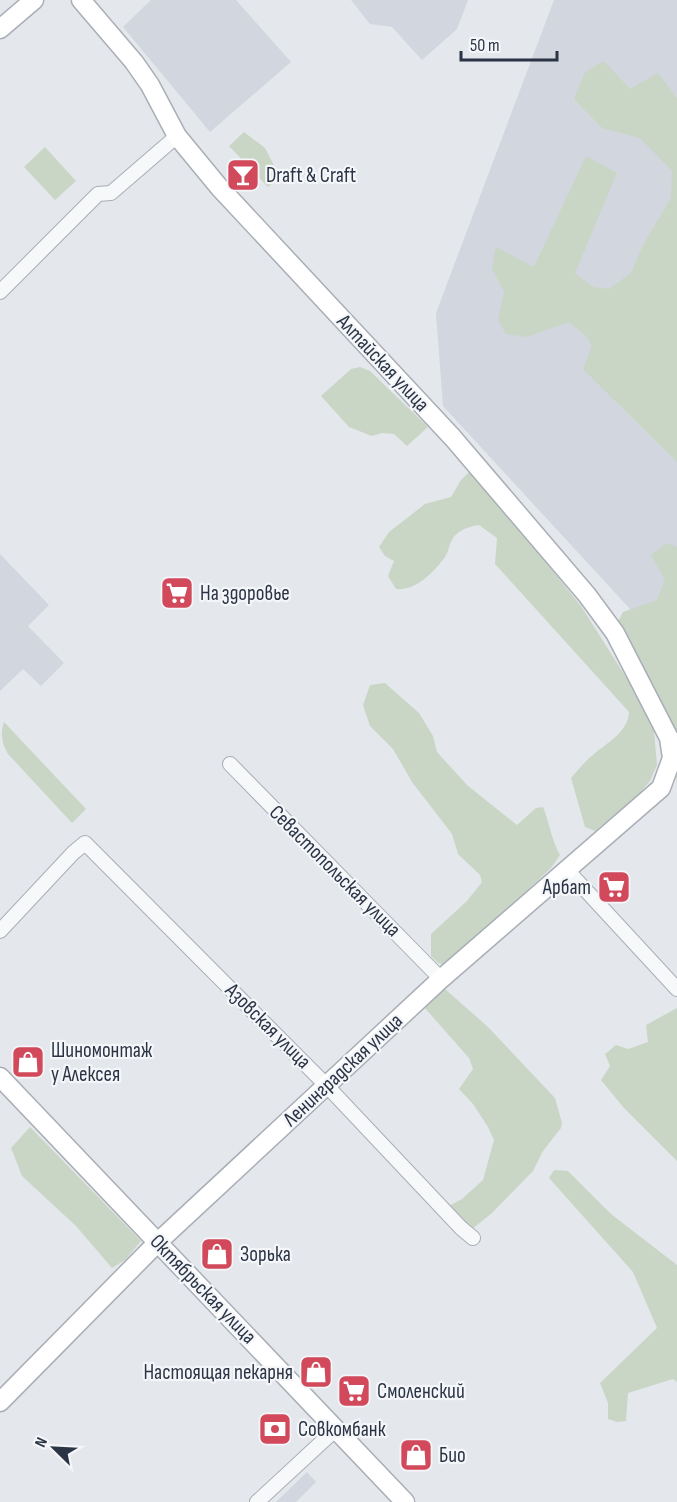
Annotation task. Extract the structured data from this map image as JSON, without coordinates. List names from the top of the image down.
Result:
{
  "streets": {
    "street": [
      "Алтайская улица",
      "Севастопольская улица",
      "Азовская улица",
      "Ленинградская улица",
      "Октябрьская улица"
    ]
  },
  "crossings": [
    ["Алтайская улица", "Ленинградская улица"],
    ["Севастопольская улица", "Ленинградская улица"],
    ["Азовская улица", "Ленинградская улица"],
    ["Ленинградская улица", "Октябрьская улица"]
  ],
  "places": {
    "bar": ["Draft & Craft"],
    "supermarket": ["На здоровье", "Арбат", "Смоленский"],
    "shop": [
      "Шиномонтаж у Алексея",
      "Зорька",
      "Настоящая пекарня",
      "Био"
    ],
    "bank": ["Совкомбанк"]
  },
  "scale_bar": "50 m",
  "north": "top left"
}
